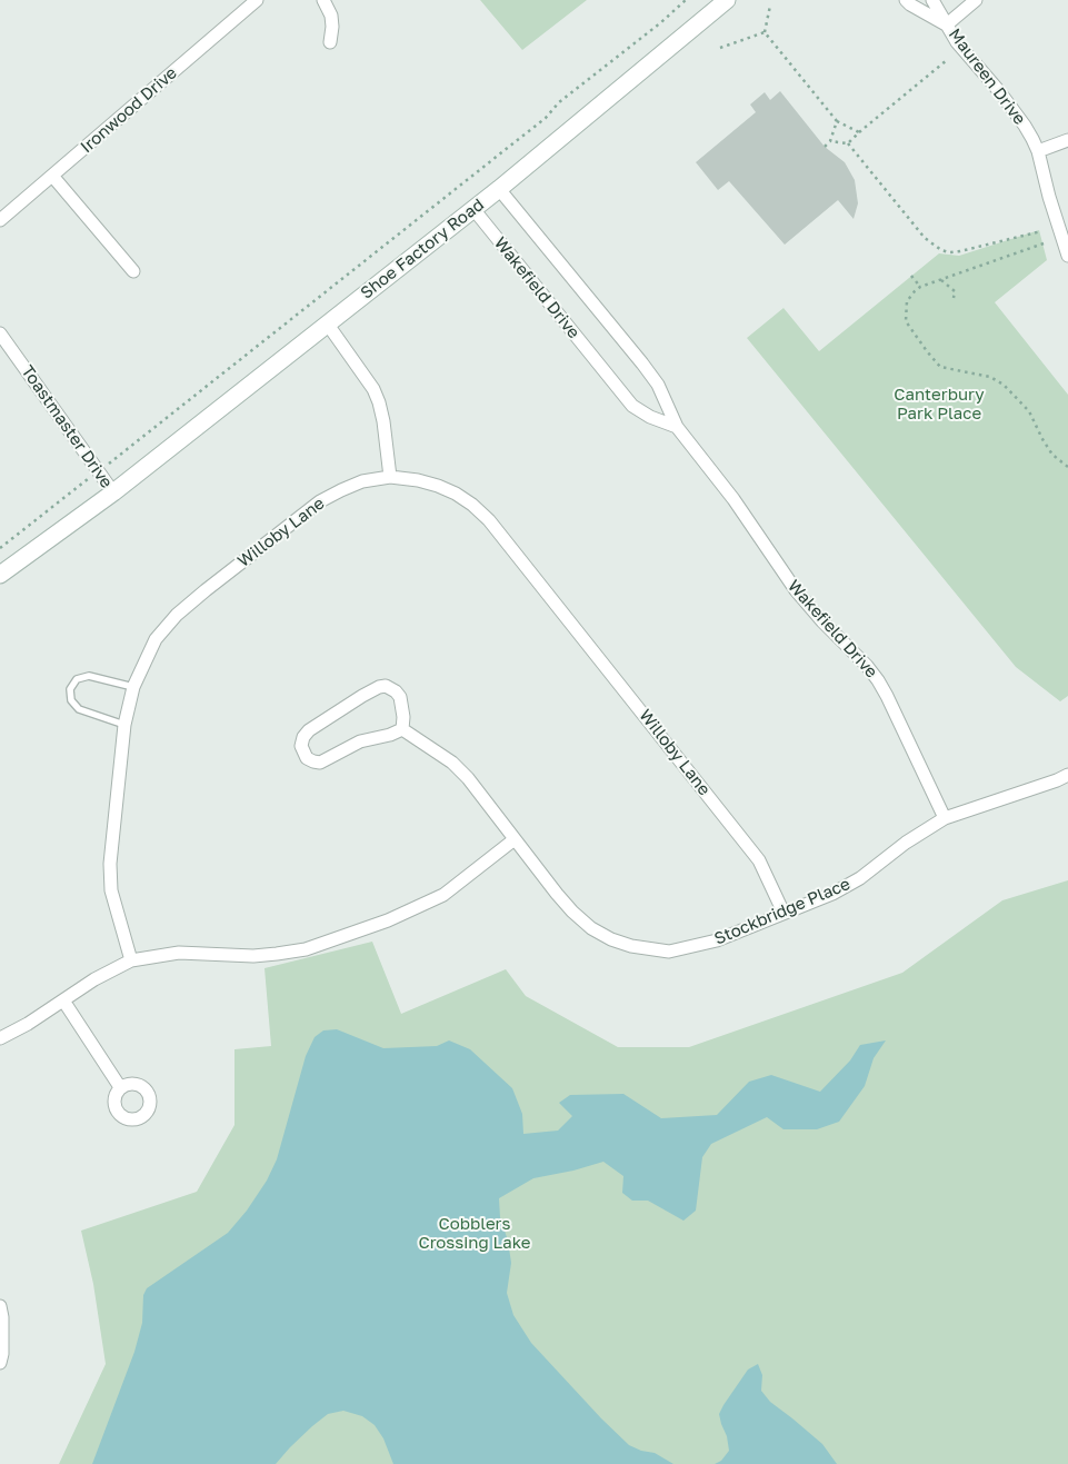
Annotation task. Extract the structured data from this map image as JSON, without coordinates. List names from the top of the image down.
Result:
{
  "streets": {
    "street": [
      "Maureen Drive",
      "Ironwood Drive",
      "Shoe Factory Road",
      "Wakefield Drive",
      "Toastmaster Drive",
      "Willoby Lane",
      "Stockbridge Place"
    ]
  },
  "crossings": [
    ["Shoe Factory Road", "Wakefield Drive"],
    ["Shoe Factory Road", "Toastmaster Drive"],
    ["Wakefield Drive", "Stockbridge Place"],
    ["Willoby Lane", "Stockbridge Place"]
  ],
  "parks": ["Canterbury Park Place", "Cobblers Crossing Lake"]
}
